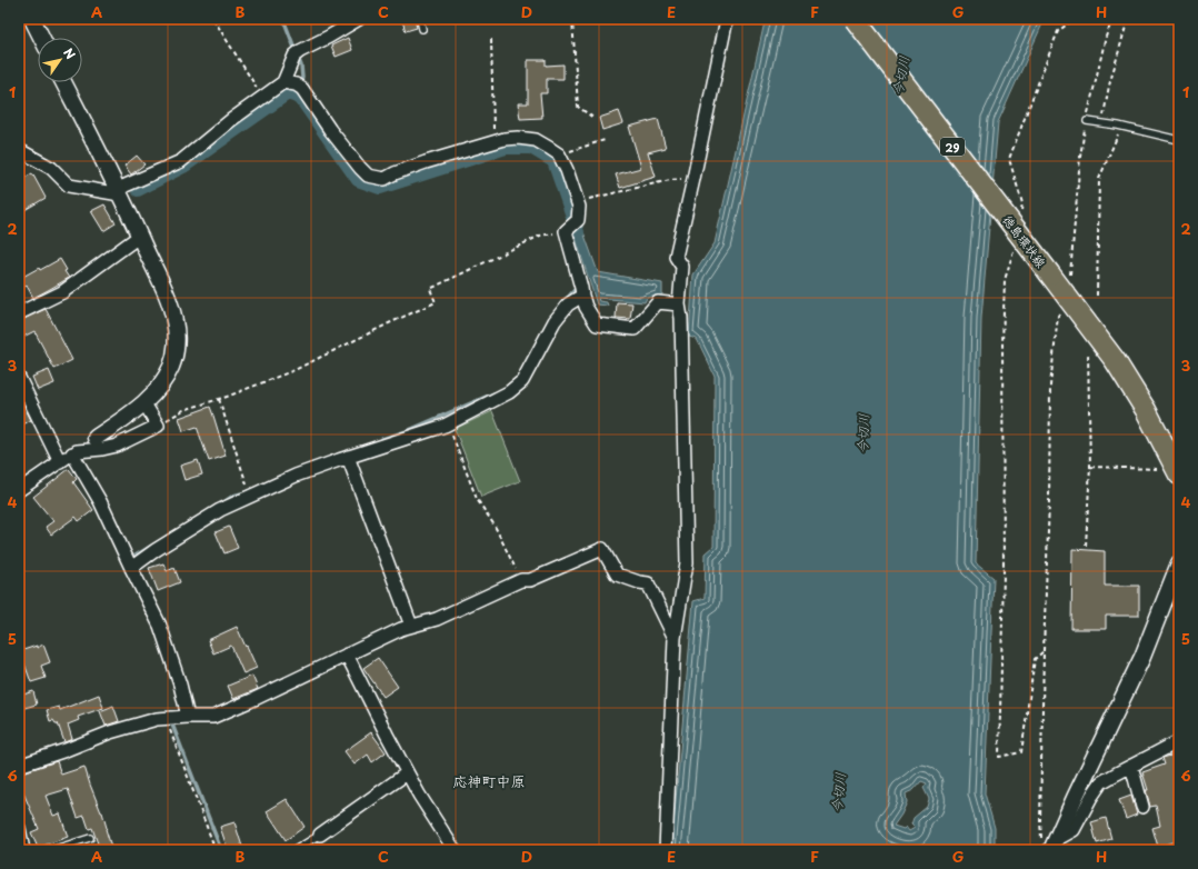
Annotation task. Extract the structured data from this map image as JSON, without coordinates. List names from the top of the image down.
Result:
{
  "streets": {
    "main road": ["29", "徳島環状線"]
  },
  "districts": ["応神町中原"],
  "water": ["今切川"],
  "north": "top right",
  "grid": {
    "columns": [
      "A",
      "B",
      "C",
      "D",
      "E",
      "F",
      "G",
      "H"
    ],
    "rows": [
      "1",
      "2",
      "3",
      "4",
      "5",
      "6"
    ]
  }
}
